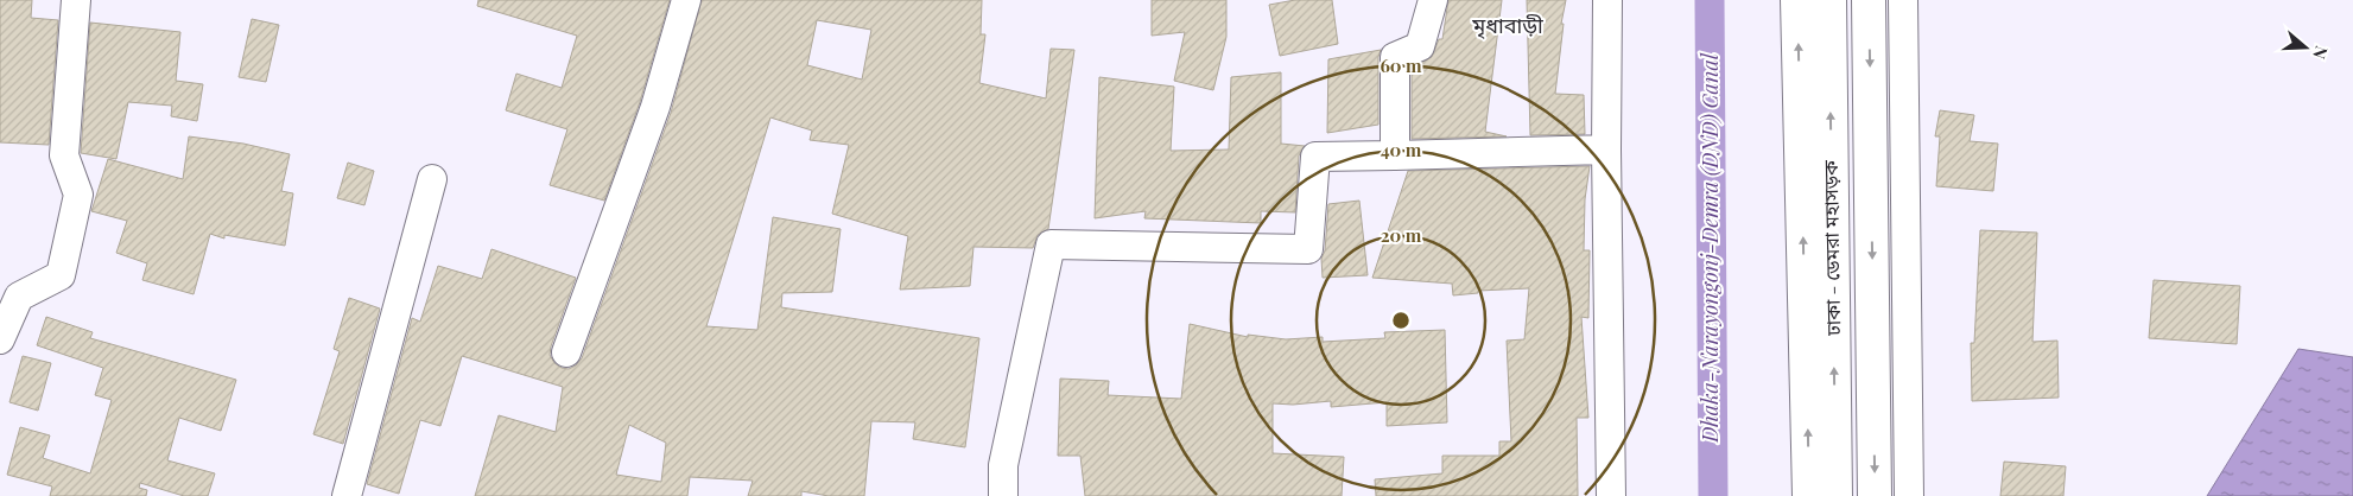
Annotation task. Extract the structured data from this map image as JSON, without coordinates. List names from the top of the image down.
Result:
{
  "streets": {
    "main road": ["ঢাকা - ডেমরা মহাসড়ক"]
  },
  "districts": ["মৃধাবাড়ী"],
  "water": ["Dhaka-Narayongonj-Demra (DND) Canal"],
  "north": "right",
  "rings": ["60 m", "40 m", "20 m"]
}
